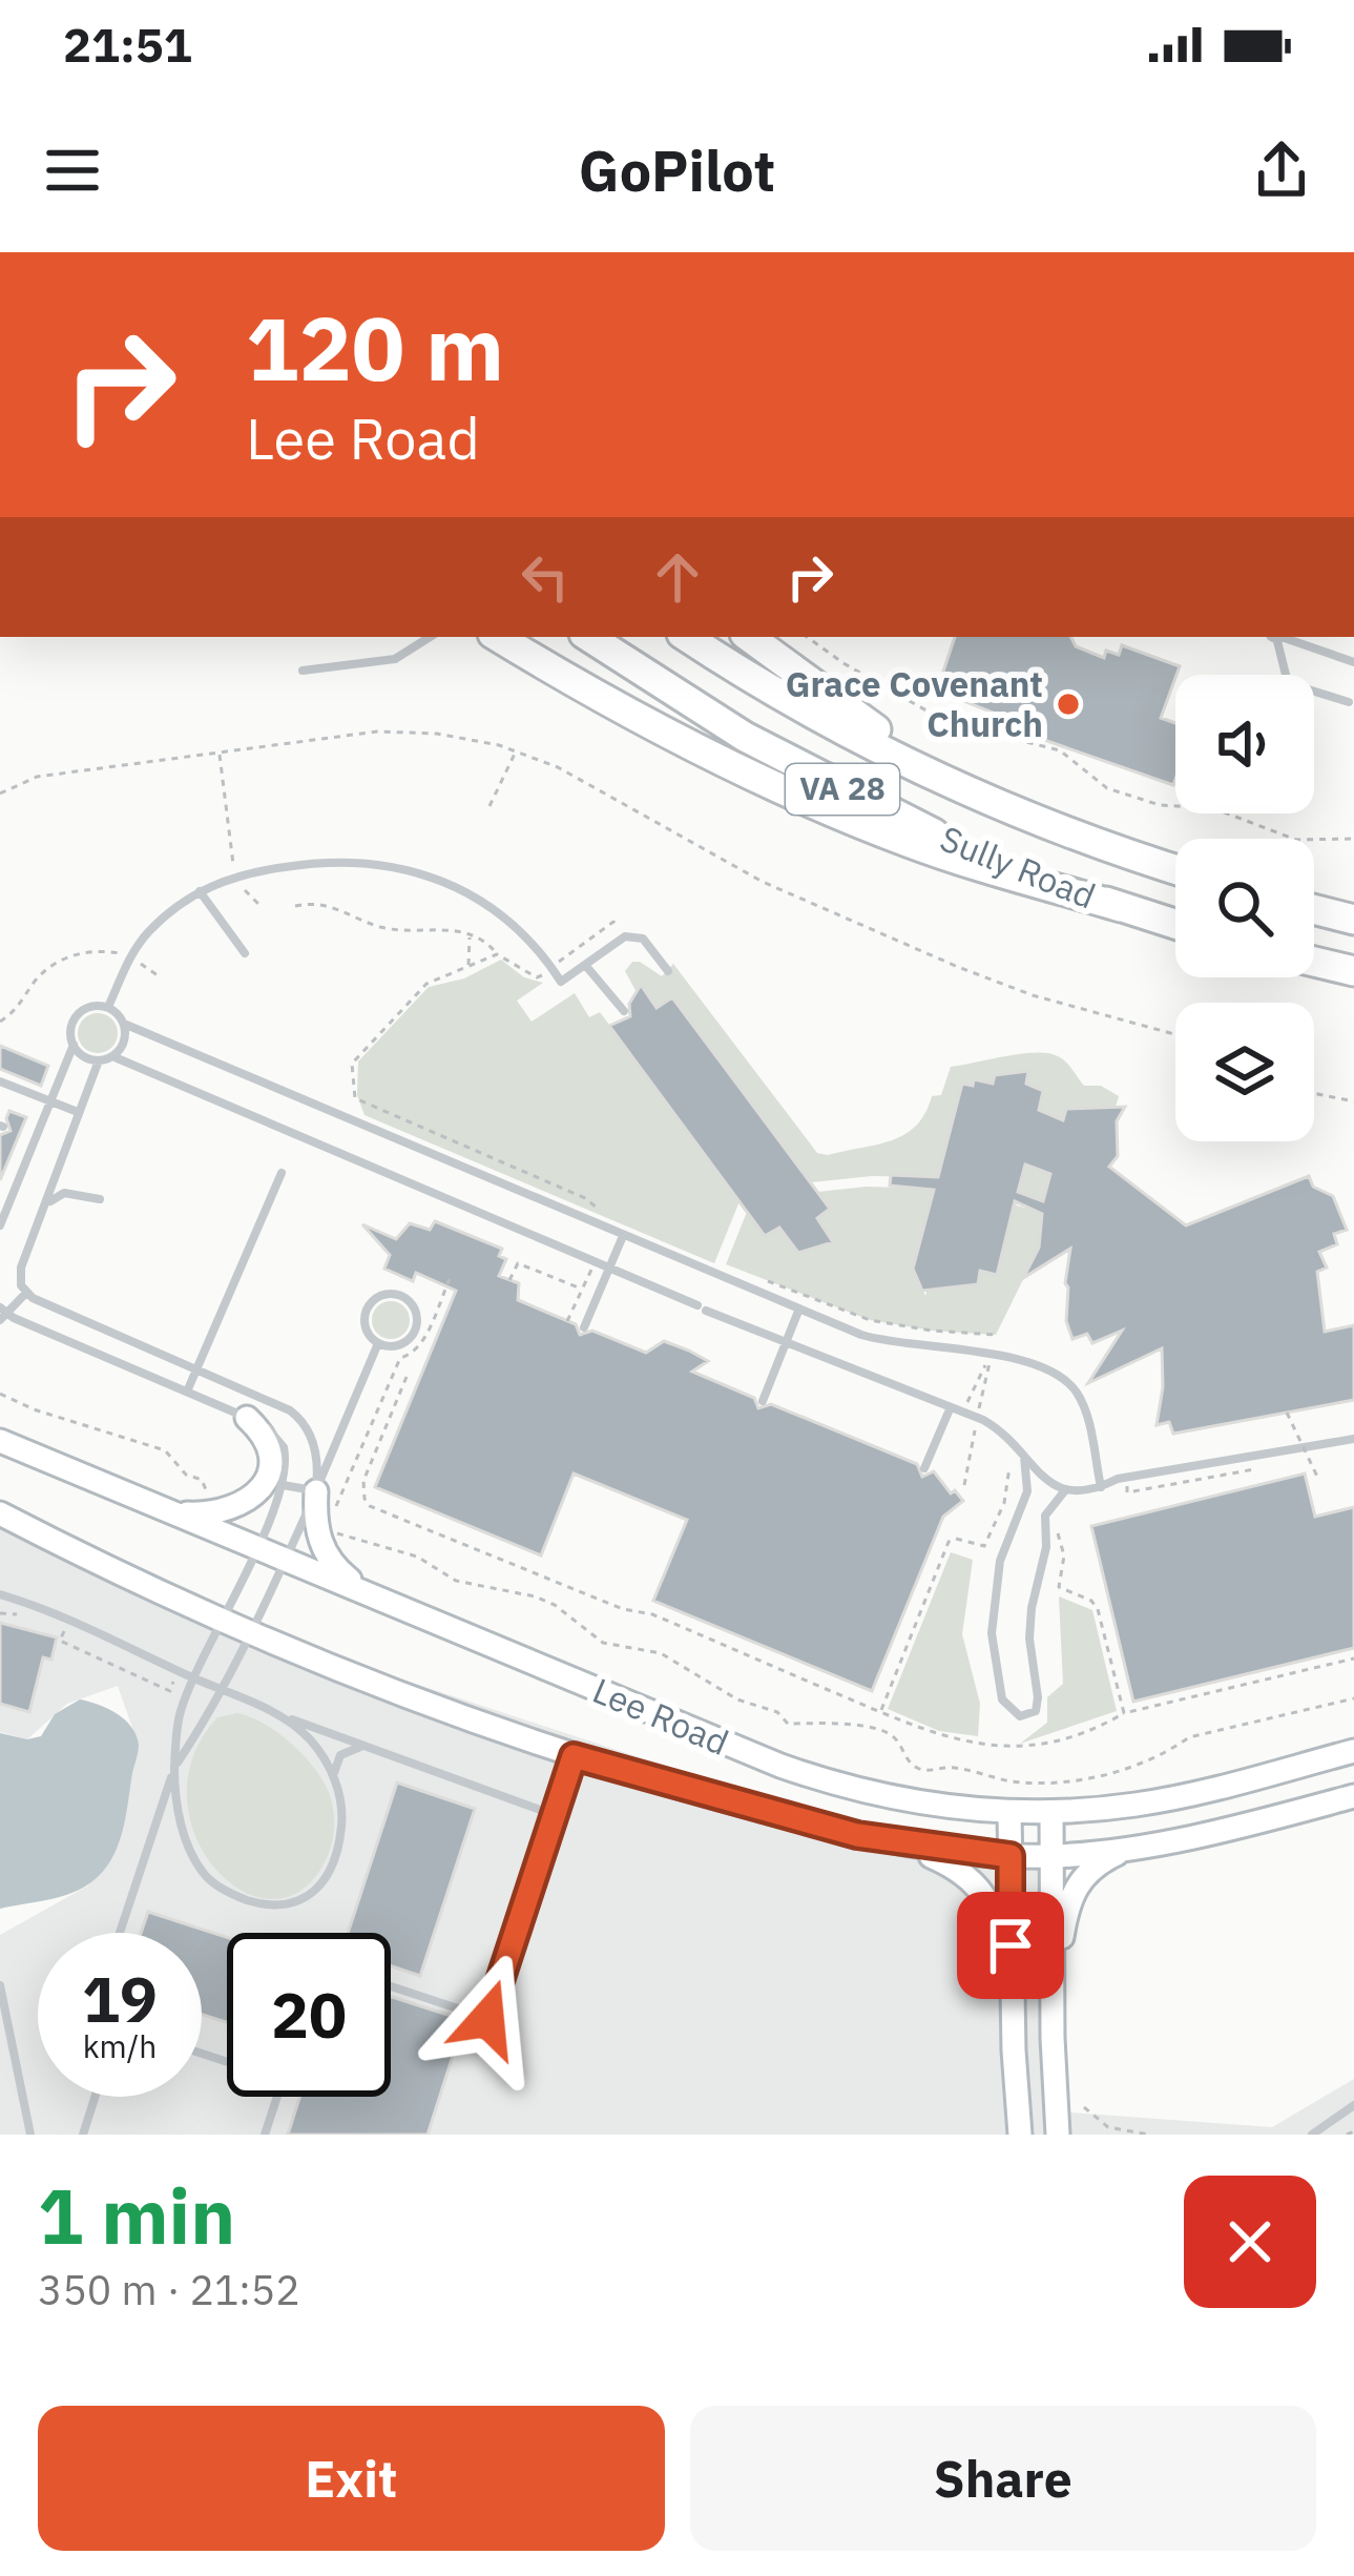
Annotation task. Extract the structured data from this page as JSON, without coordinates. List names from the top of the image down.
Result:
{
  "streets": {
    "highway": ["VA 28", "Sully Road"],
    "street": ["Lee Road"]
  },
  "places": ["Grace Covenant Church"],
  "page": {
    "status": "21:51",
    "header": "GoPilot",
    "turn": ["120 m", "Lee Road"],
    "speed": "19 km/h",
    "limit": "20",
    "heading": ["1 min", "350 m · 21:52"],
    "buttons": ["Exit", "Share"]
  }
}
